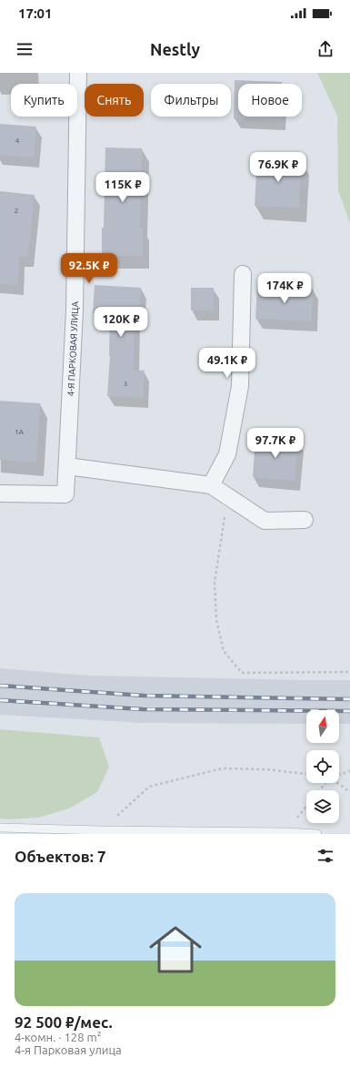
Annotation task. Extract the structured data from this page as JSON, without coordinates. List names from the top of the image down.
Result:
{
  "streets": {
    "street": ["4-Я ПАРКОВАЯ УЛИЦА"]
  },
  "house_numbers": [
    "4",
    "2",
    "3",
    "1А"
  ],
  "north": "top",
  "page": {
    "status": "17:01",
    "header": "Nestly",
    "chip": [
      "Купить",
      "Снять",
      "Фильтры",
      "Новое"
    ],
    "price": [
      "76.9K ₽",
      "115K ₽",
      "92.5K ₽",
      "174K ₽",
      "120K ₽",
      "49.1K ₽",
      "97.7K ₽"
    ],
    "heading": "Объектов: 7",
    "list": [
      {
        "name": "92 500 ₽/мес.",
        "note": "4-комн. · 128 m² · 4-я Парковая улица"
      }
    ]
  }
}
